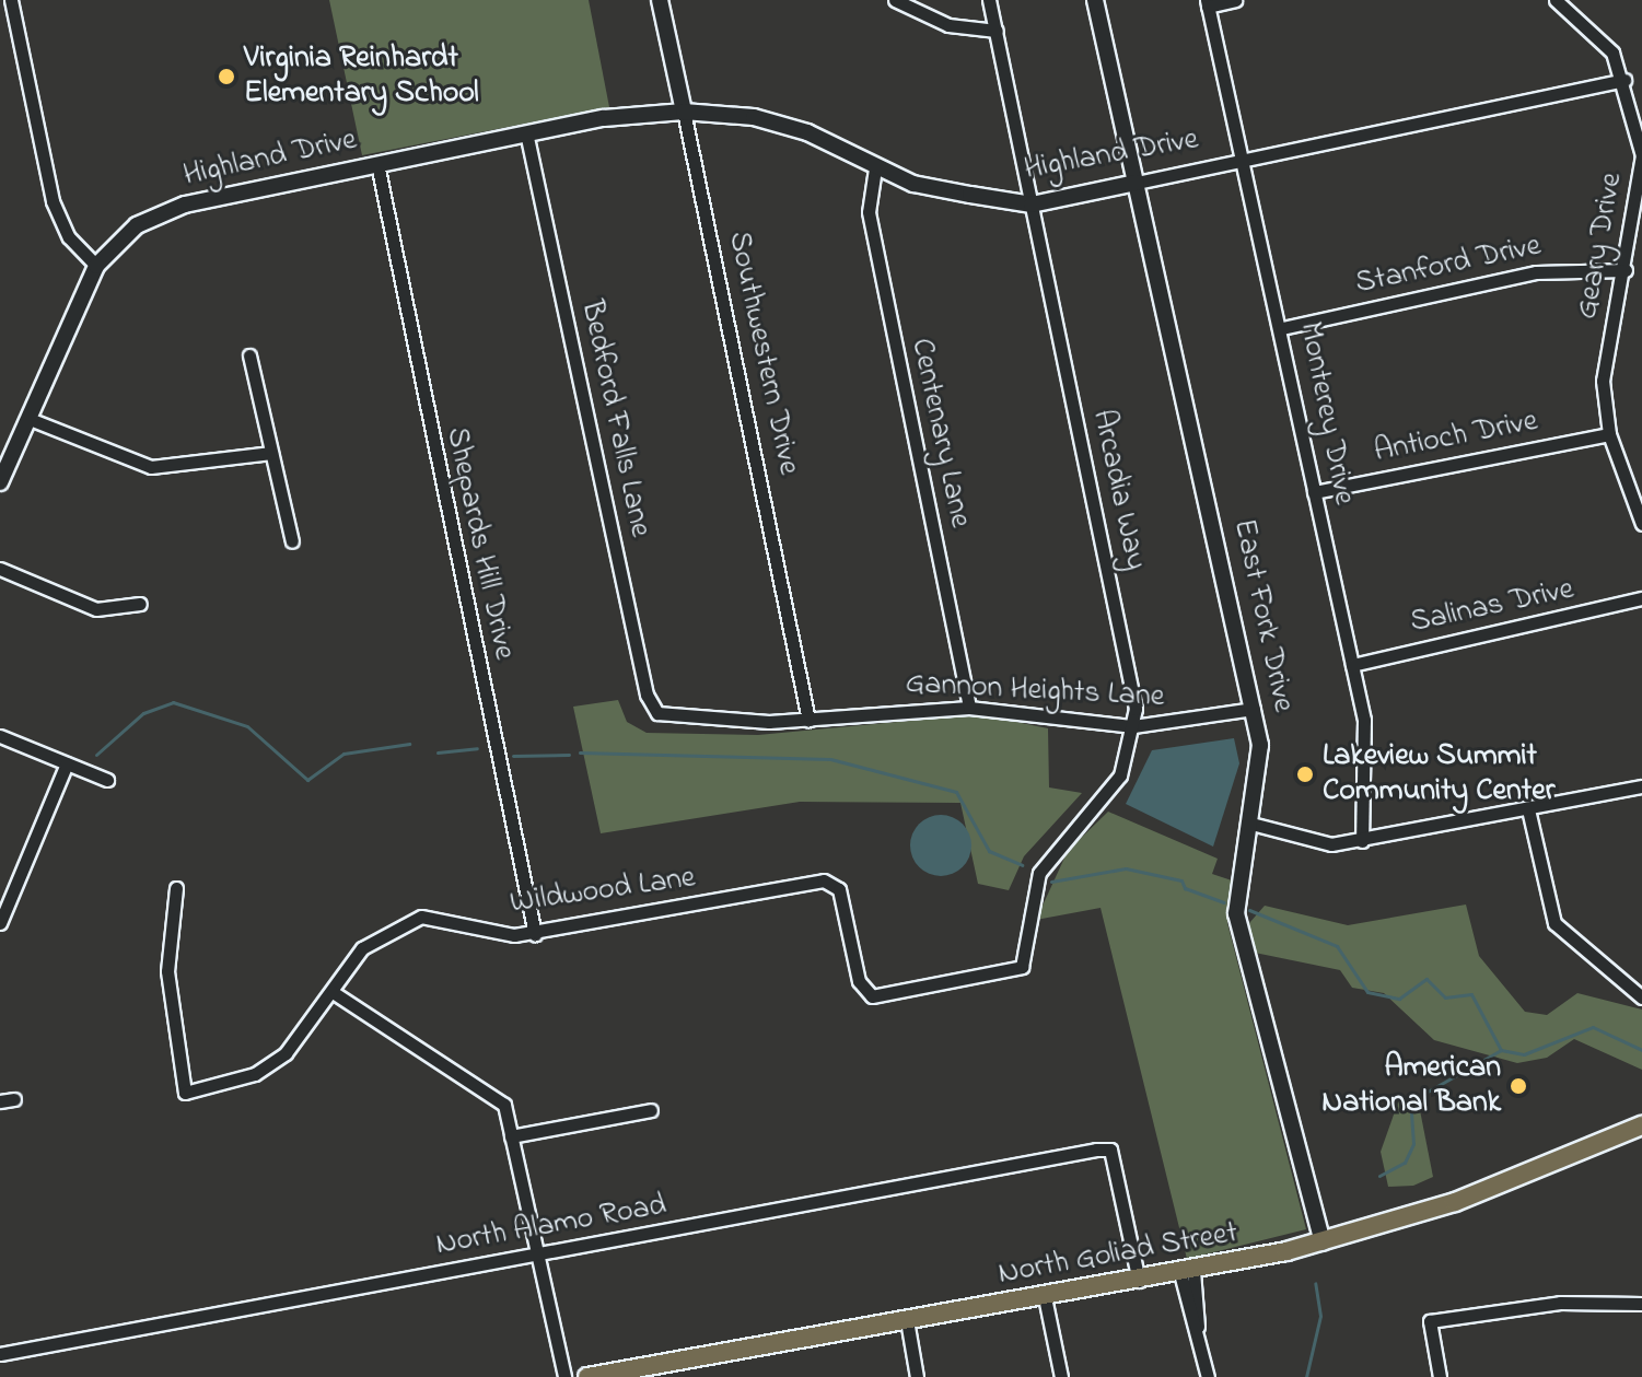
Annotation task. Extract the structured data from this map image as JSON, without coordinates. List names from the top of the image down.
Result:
{
  "streets": {
    "main road": ["North Goliad Street"],
    "street": [
      "Highland Drive",
      "Geary Drive",
      "Stanford Drive",
      "Southwestern Drive",
      "Monterey Drive",
      "Bedford Falls Lane",
      "Centenary Lane",
      "Antioch Drive",
      "Arcadia Way",
      "Shepards Hill Drive",
      "Salinas Drive",
      "East Fork Drive",
      "Gannon Heights Lane",
      "Wildwood Lane",
      "North Alamo Road"
    ]
  },
  "crossings": [
    ["Highland Drive", "Geary Drive"],
    ["Highland Drive", "Southwestern Drive"],
    ["Highland Drive", "Monterey Drive"],
    ["Highland Drive", "Bedford Falls Lane"],
    ["Highland Drive", "Centenary Lane"],
    ["Highland Drive", "Arcadia Way"],
    ["Highland Drive", "Shepards Hill Drive"],
    ["Highland Drive", "East Fork Drive"],
    ["Geary Drive", "Stanford Drive"],
    ["Geary Drive", "Antioch Drive"],
    ["Stanford Drive", "Monterey Drive"],
    ["Southwestern Drive", "Gannon Heights Lane"],
    ["Monterey Drive", "Antioch Drive"],
    ["Monterey Drive", "Salinas Drive"],
    ["Bedford Falls Lane", "Gannon Heights Lane"],
    ["Centenary Lane", "Gannon Heights Lane"],
    ["Arcadia Way", "Gannon Heights Lane"],
    ["Arcadia Way", "Wildwood Lane"],
    ["Shepards Hill Drive", "Wildwood Lane"],
    ["East Fork Drive", "Gannon Heights Lane"],
    ["East Fork Drive", "North Goliad Street"],
    ["North Alamo Road", "North Goliad Street"]
  ],
  "places": ["Virginia Reinhardt Elementary School", "Lakeview Summit Community Center", "American National Bank"]
}
